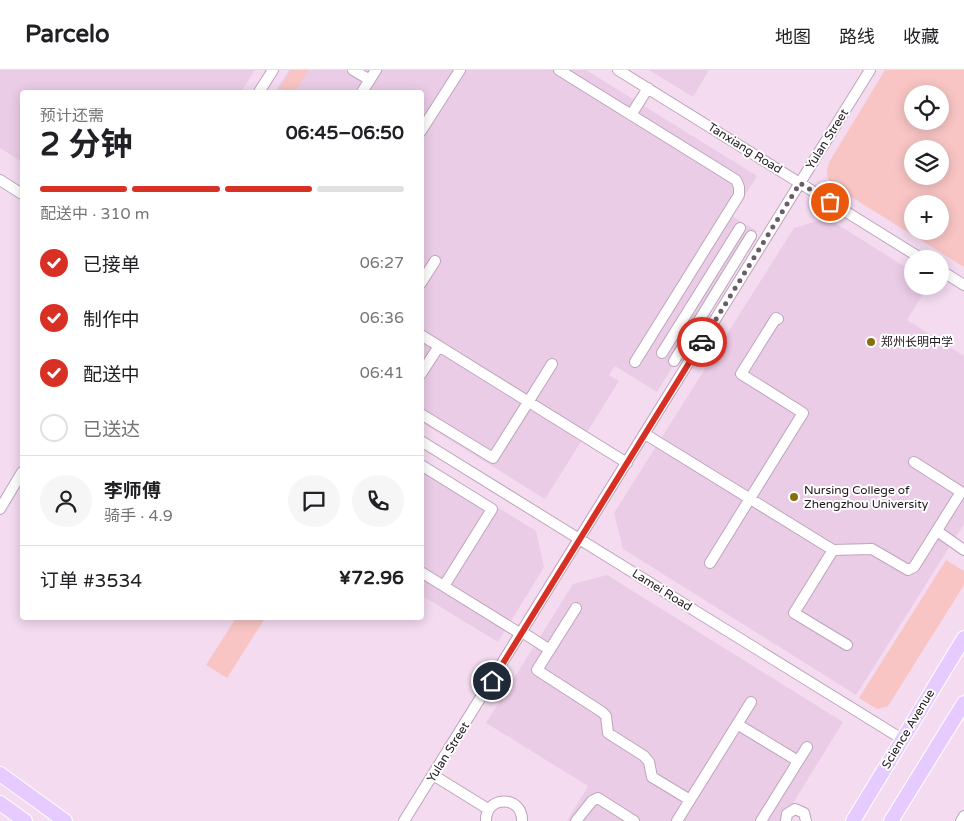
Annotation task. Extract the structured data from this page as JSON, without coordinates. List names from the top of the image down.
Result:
{
  "streets": {
    "main road": ["Science Avenue"],
    "street": ["Yulan Street", "Tanxiang Road", "Lamei Road"]
  },
  "crossings": [
    ["Yulan Street", "Tanxiang Road"],
    ["Yulan Street", "Lamei Road"],
    ["Lamei Road", "Science Avenue"]
  ],
  "places": ["郑州长明中学", "Nursing College of Zhengzhou University"],
  "page": {
    "header": "Parcelo",
    "nav": ["地图", "路线", "收藏"],
    "map_buttons": ["+", "−"],
    "heading": ["2 分钟", "预计还需", "06:45–06:50"],
    "panel": [
      "李师傅",
      "骑手 · 4.9",
      "订单 #3534",
      "¥72.96"
    ],
    "bar": "配送中 · 310 m",
    "list": [
      ["已接单", "06:27"],
      ["制作中", "06:36"],
      ["配送中", "06:41"],
      "已送达"
    ]
  }
}
